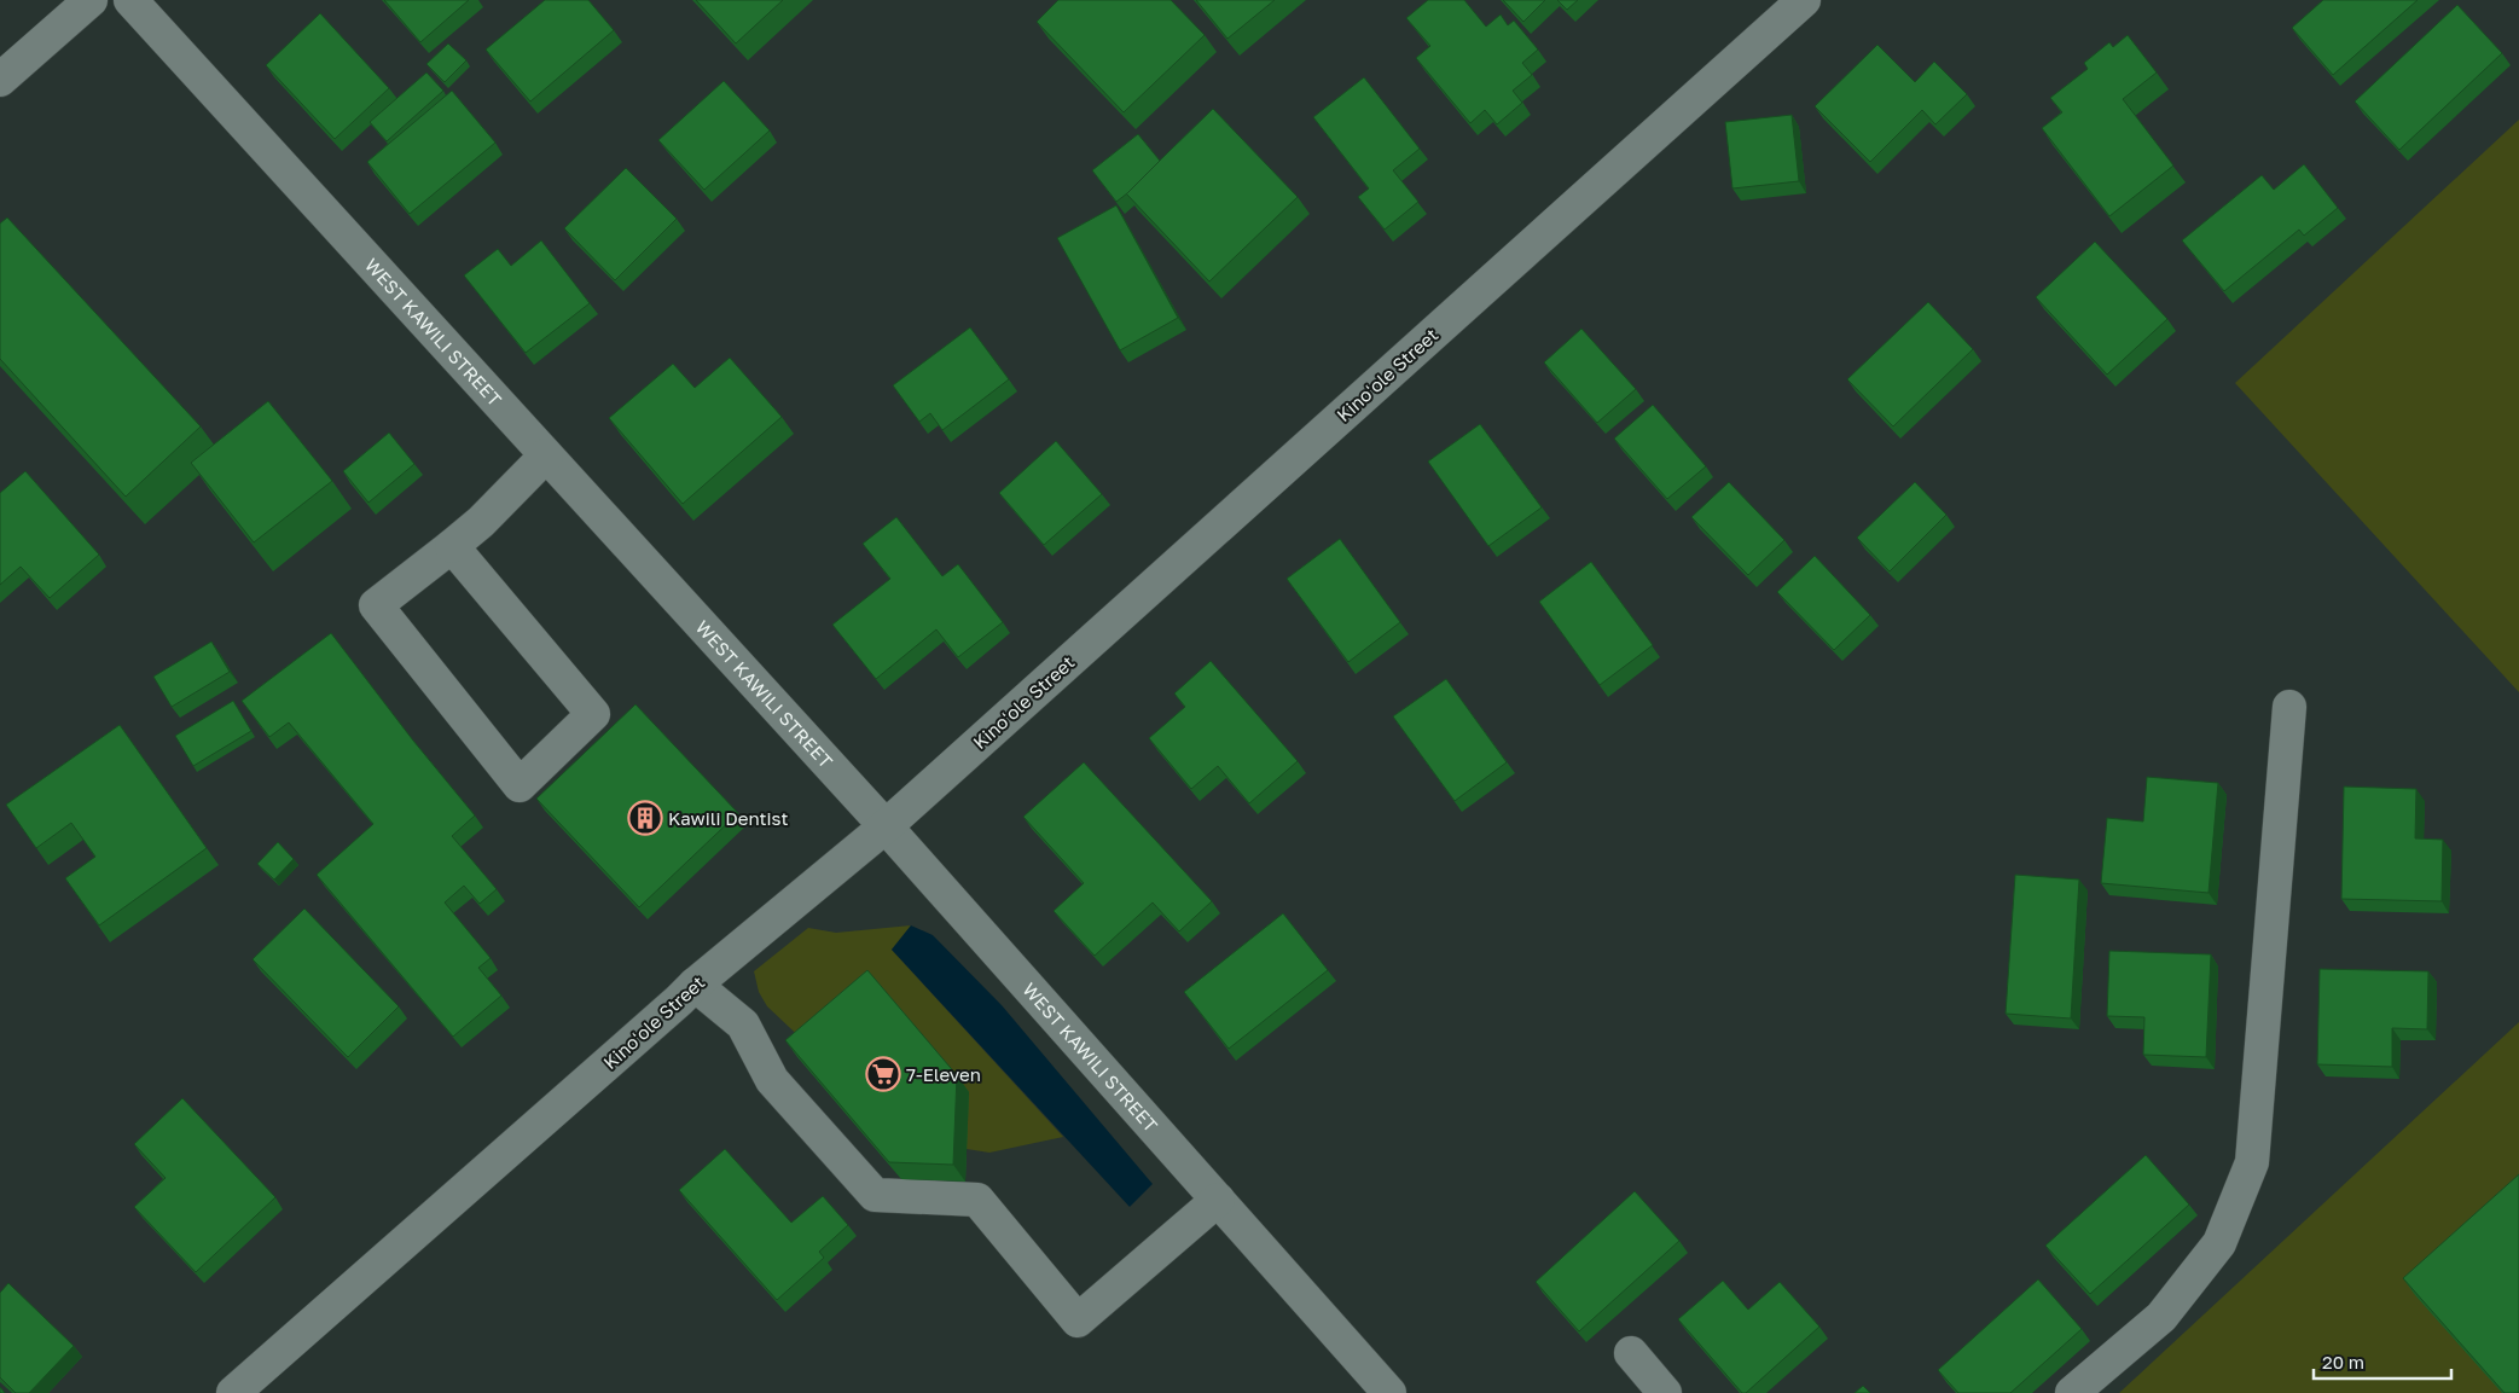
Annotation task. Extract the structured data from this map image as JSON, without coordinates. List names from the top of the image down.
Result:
{
  "streets": {
    "street": ["WEST KAWILI STREET", "Kinoʻole Street"]
  },
  "crossings": [
    ["WEST KAWILI STREET", "Kinoʻole Street"]
  ],
  "places": {
    "building": ["Kawili Dentist"],
    "supermarket": ["7-Eleven"]
  },
  "scale_bar": "20 m"
}
